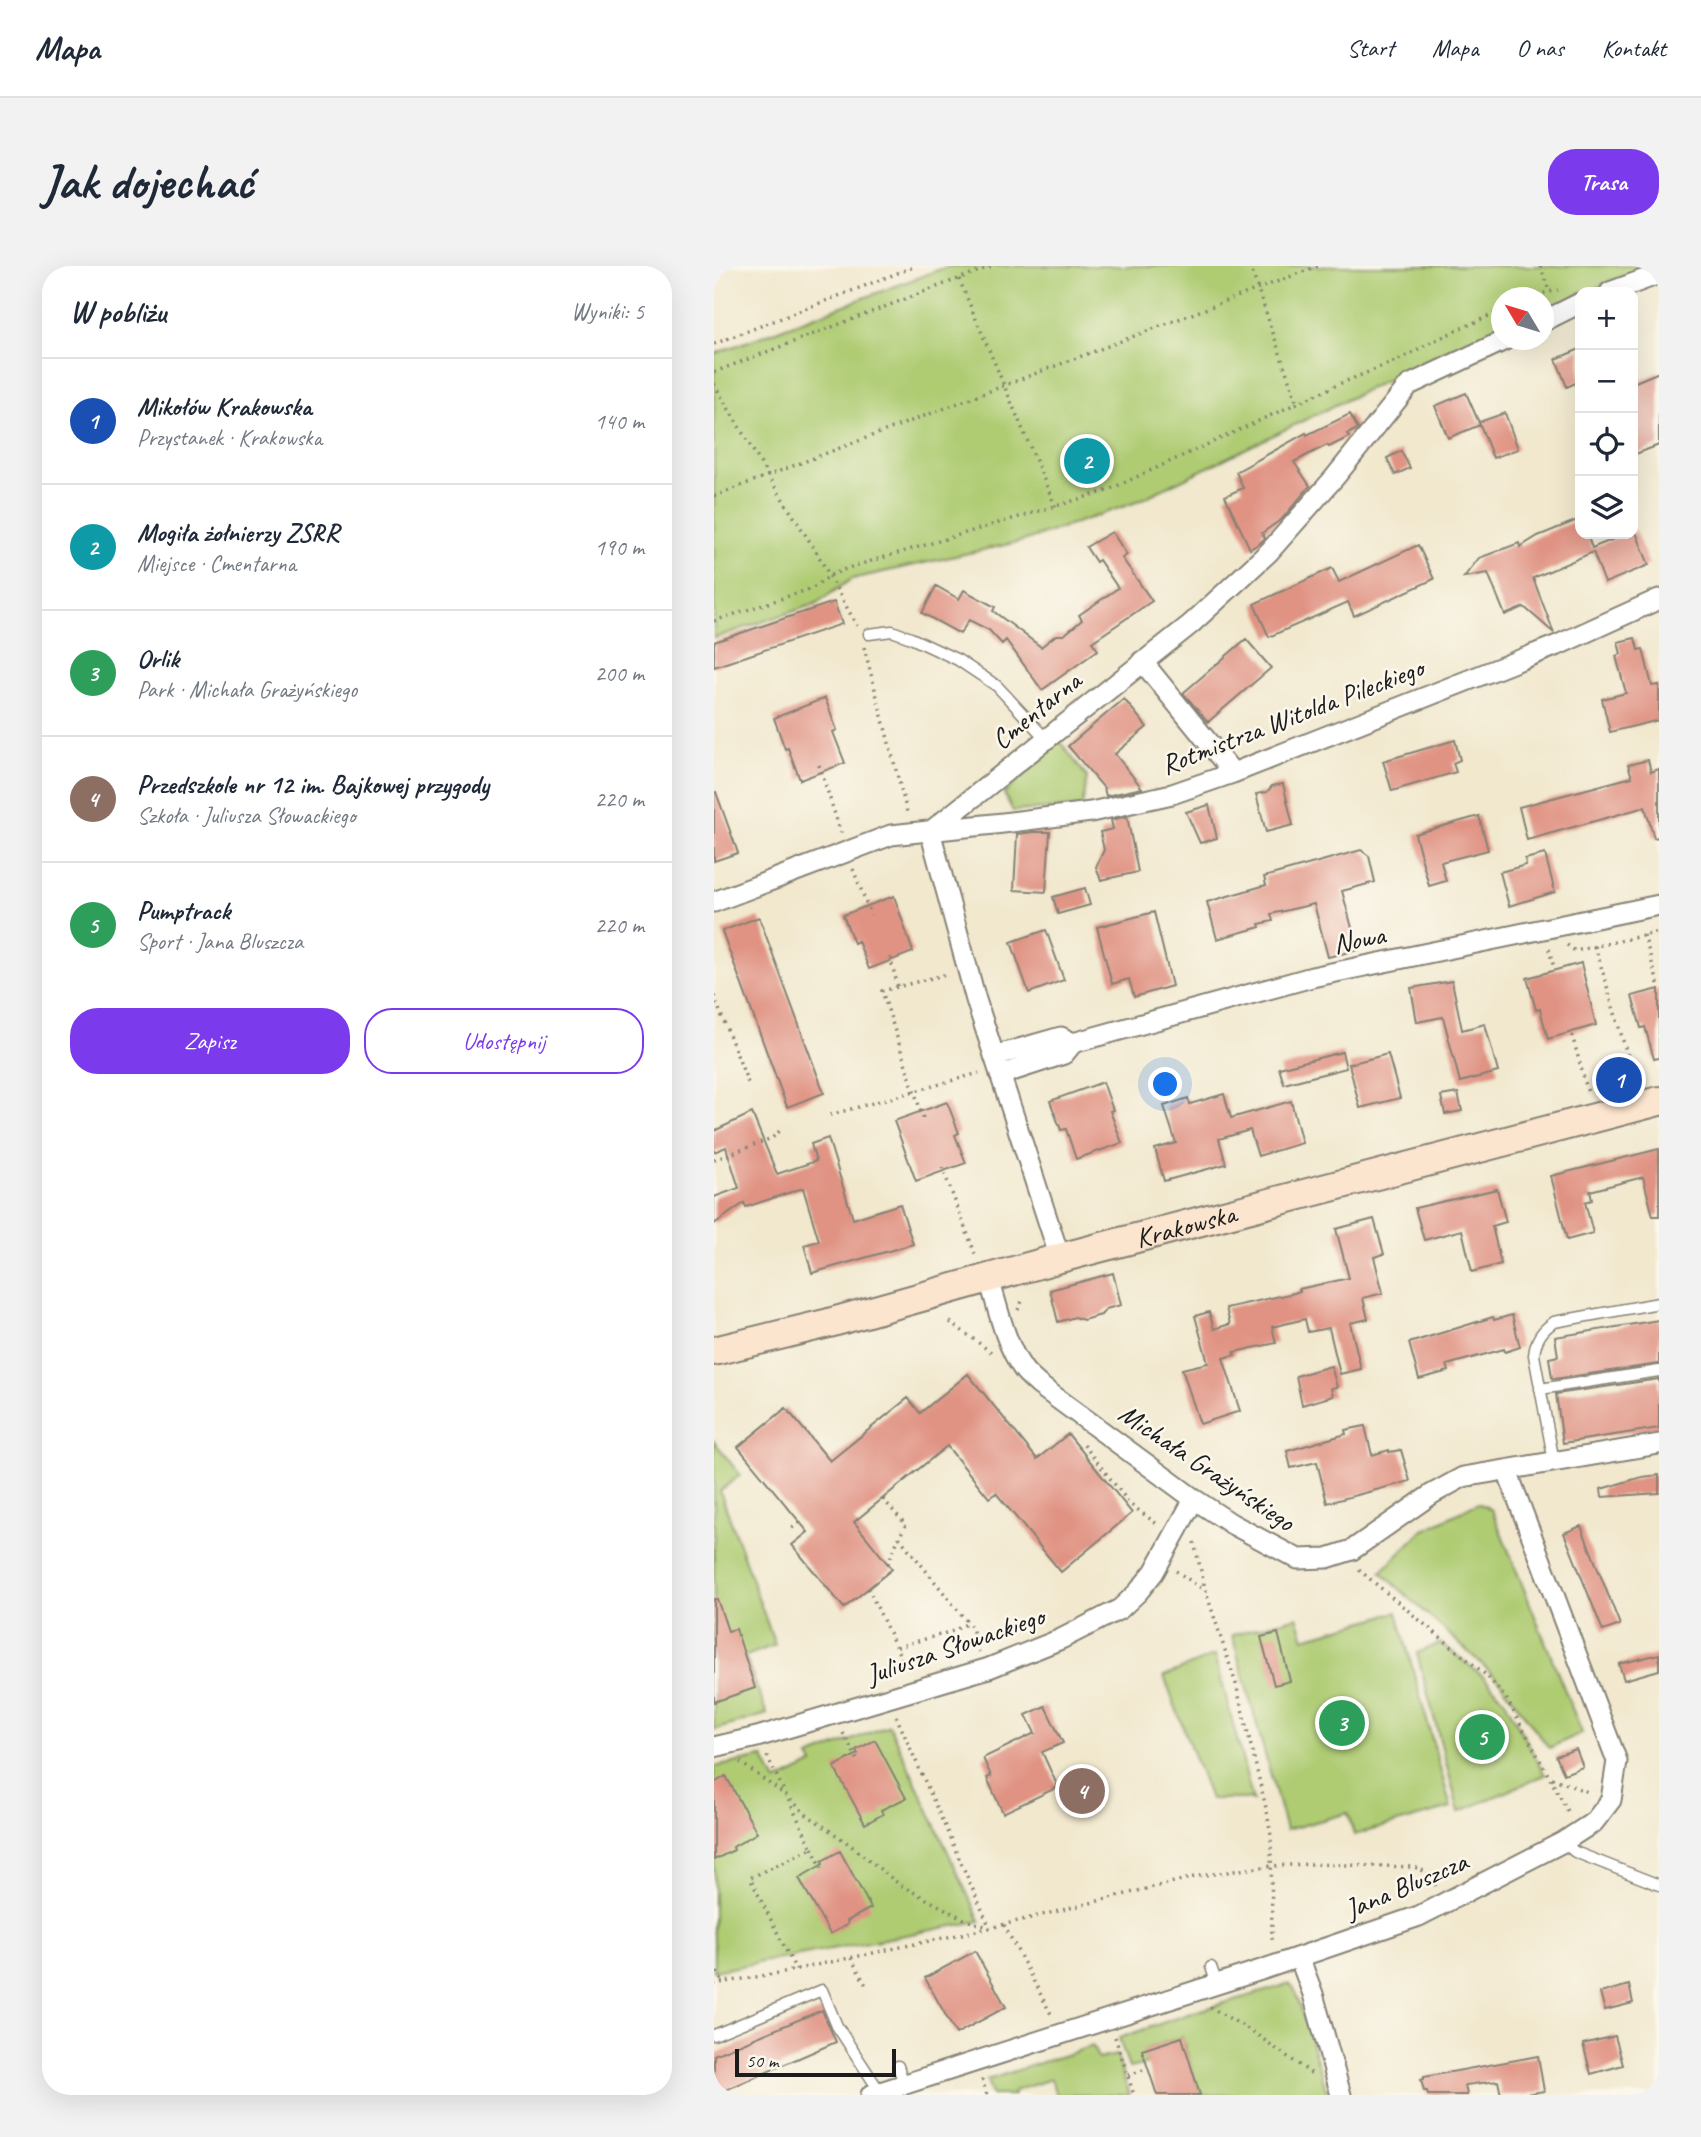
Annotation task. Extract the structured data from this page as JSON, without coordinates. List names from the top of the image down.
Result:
{
  "streets": {
    "street": [
      "Cmentarna",
      "Rotmistrza Witolda Pileckiego",
      "Nowa",
      "Krakowska",
      "Michała Grażyńskiego",
      "Juliusza Słowackiego",
      "Jana Bluszcza"
    ]
  },
  "crossings": [
    ["Cmentarna", "Rotmistrza Witolda Pileckiego"],
    ["Krakowska", "Michała Grażyńskiego"],
    ["Michała Grażyńskiego", "Juliusza Słowackiego"],
    ["Michała Grażyńskiego", "Jana Bluszcza"]
  ],
  "scale_bar": "50 m",
  "north": "top left",
  "page": {
    "header": "Mapa",
    "nav": [
      "Start",
      "Mapa",
      "O nas",
      "Kontakt"
    ],
    "buttons": [
      "Trasa",
      ["Zapisz", "Udostępnij"]
    ],
    "title": "Jak dojechać",
    "heading": ["W pobliżu", "Wyniki: 5"],
    "map_buttons": ["+", "−"],
    "list": [
      {
        "mark": "1",
        "name": "Mikołów Krakowska",
        "note": "Przystanek · Krakowska",
        "value": "140 m"
      },
      {
        "mark": "2",
        "name": "Mogiła żołnierzy ZSRR",
        "note": "Miejsce · Cmentarna",
        "value": "190 m"
      },
      {
        "mark": "3",
        "name": "Orlik",
        "note": "Park · Michała Grażyńskiego",
        "value": "200 m"
      },
      {
        "mark": "4",
        "name": "Przedszkole nr 12 im. Bajkowej przygody",
        "note": "Szkoła · Juliusza Słowackiego",
        "value": "220 m"
      },
      {
        "mark": "5",
        "name": "Pumptrack",
        "note": "Sport · Jana Bluszcza",
        "value": "220 m"
      }
    ],
    "pins": [
      "2",
      "1",
      "3",
      "5",
      "4"
    ],
    "scale": "50 m"
  }
}
